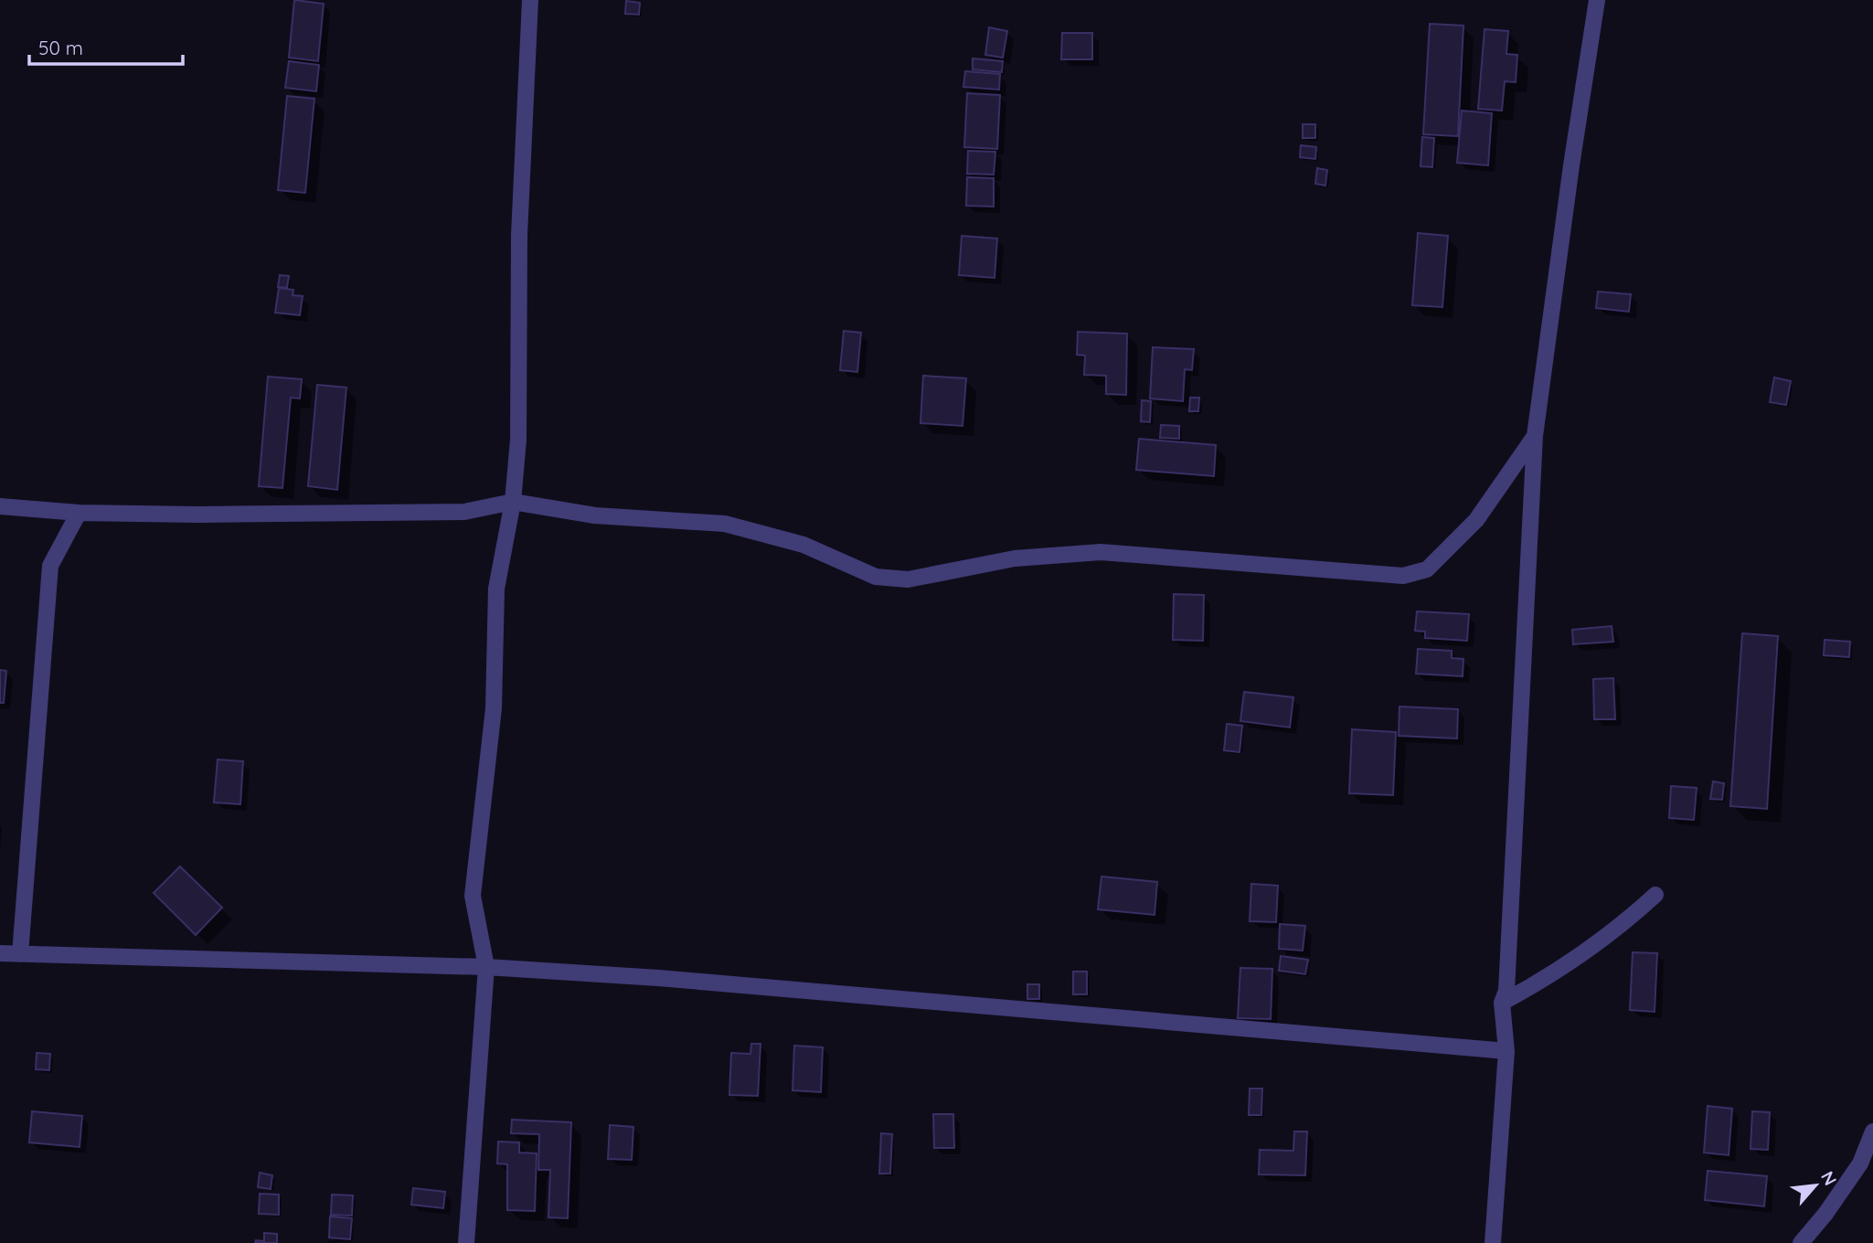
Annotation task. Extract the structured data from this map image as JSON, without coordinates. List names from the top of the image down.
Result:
{
  "scale_bar": "50 m",
  "north": "top right"
}
